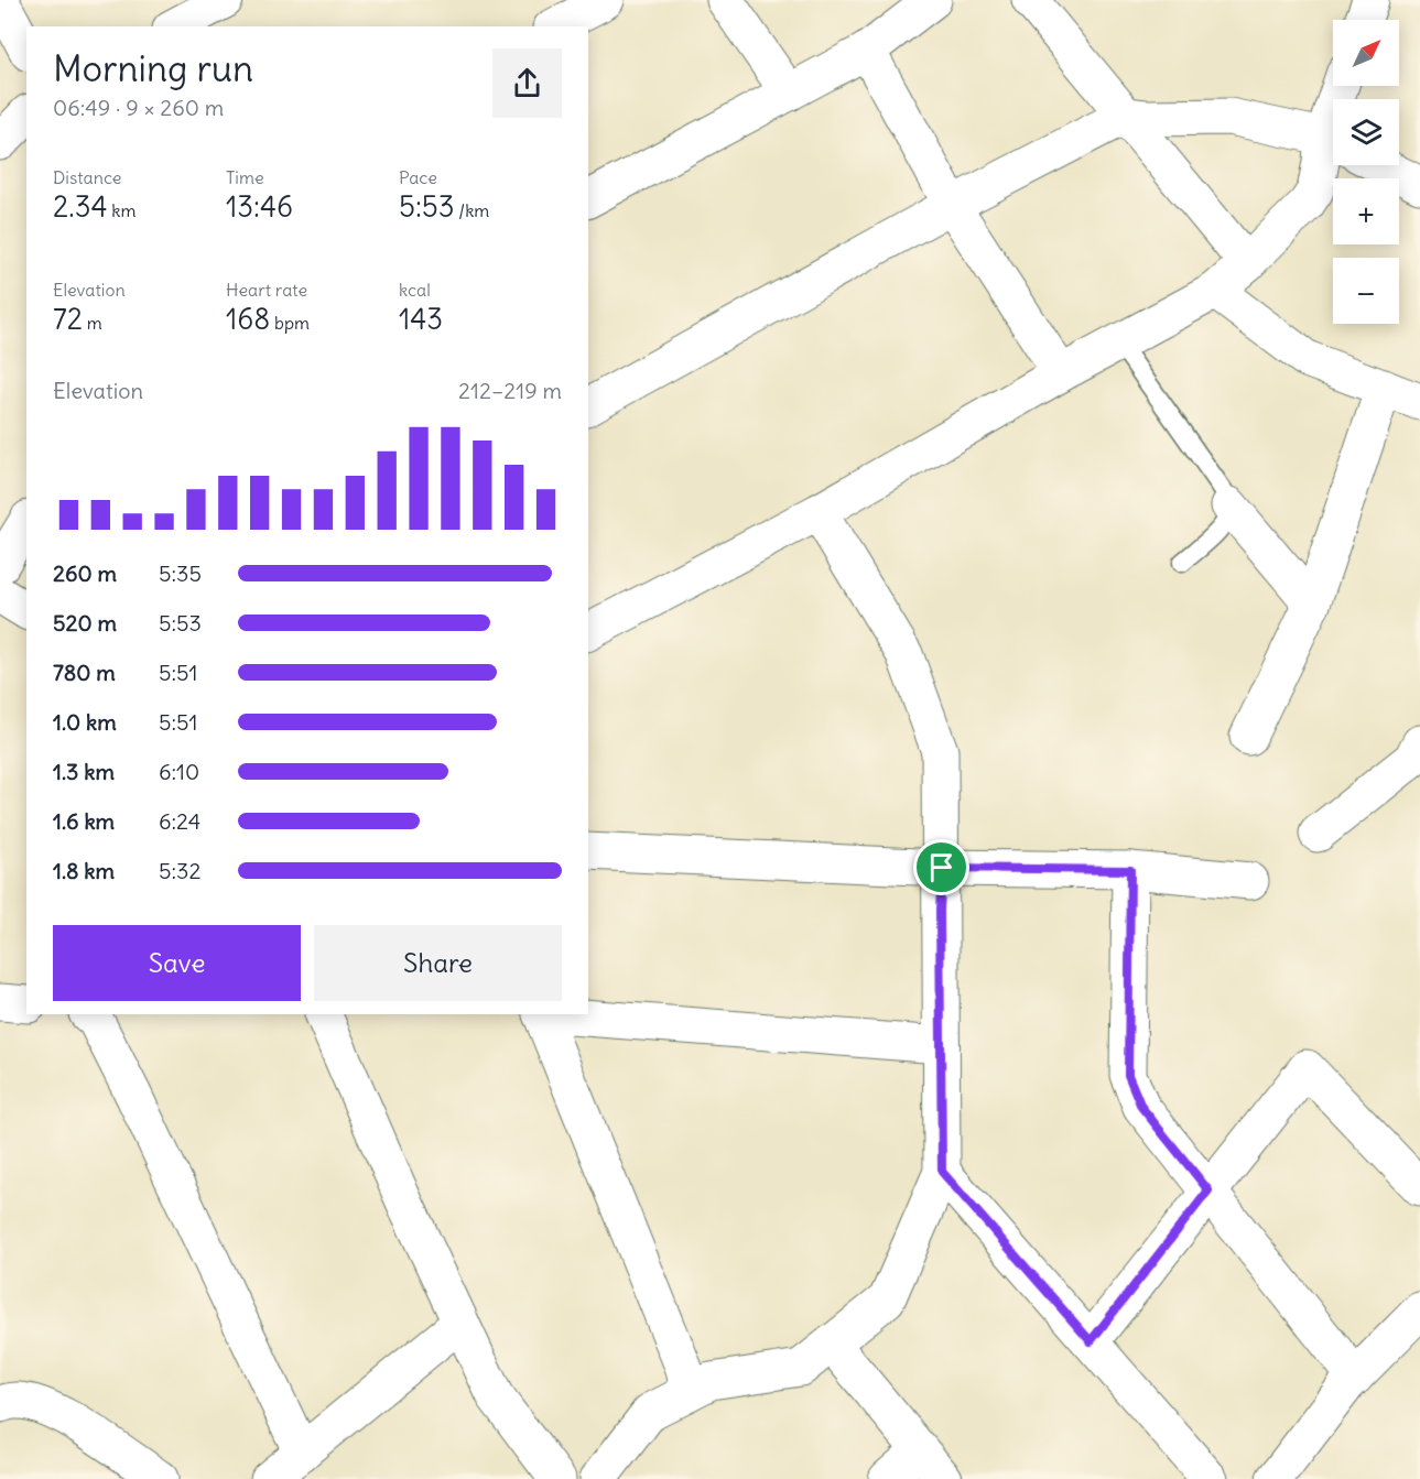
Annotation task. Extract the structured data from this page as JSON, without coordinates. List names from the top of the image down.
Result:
{
  "north": "top right",
  "page": {
    "map_buttons": ["+", "−"],
    "heading": ["Morning run", "06:49 · 9 × 260 m"],
    "stats": [
      ["Distance", "2.34 km"],
      ["Time", "13:46"],
      ["Pace", "5:53 /km"],
      ["Elevation", "72 m"],
      ["Heart rate", "168 bpm"],
      ["kcal", "143"]
    ],
    "chart": ["Elevation", "212–219 m"],
    "list": [
      {
        "name": "260 m",
        "note": "5:35"
      },
      {
        "name": "520 m",
        "note": "5:53"
      },
      {
        "name": "780 m",
        "note": "5:51"
      },
      {
        "name": "1.0 km",
        "note": "5:51"
      },
      {
        "name": "1.3 km",
        "note": "6:10"
      },
      {
        "name": "1.6 km",
        "note": "6:24"
      },
      {
        "name": "1.8 km",
        "note": "5:32"
      }
    ],
    "buttons": ["Save", "Share"]
  }
}
